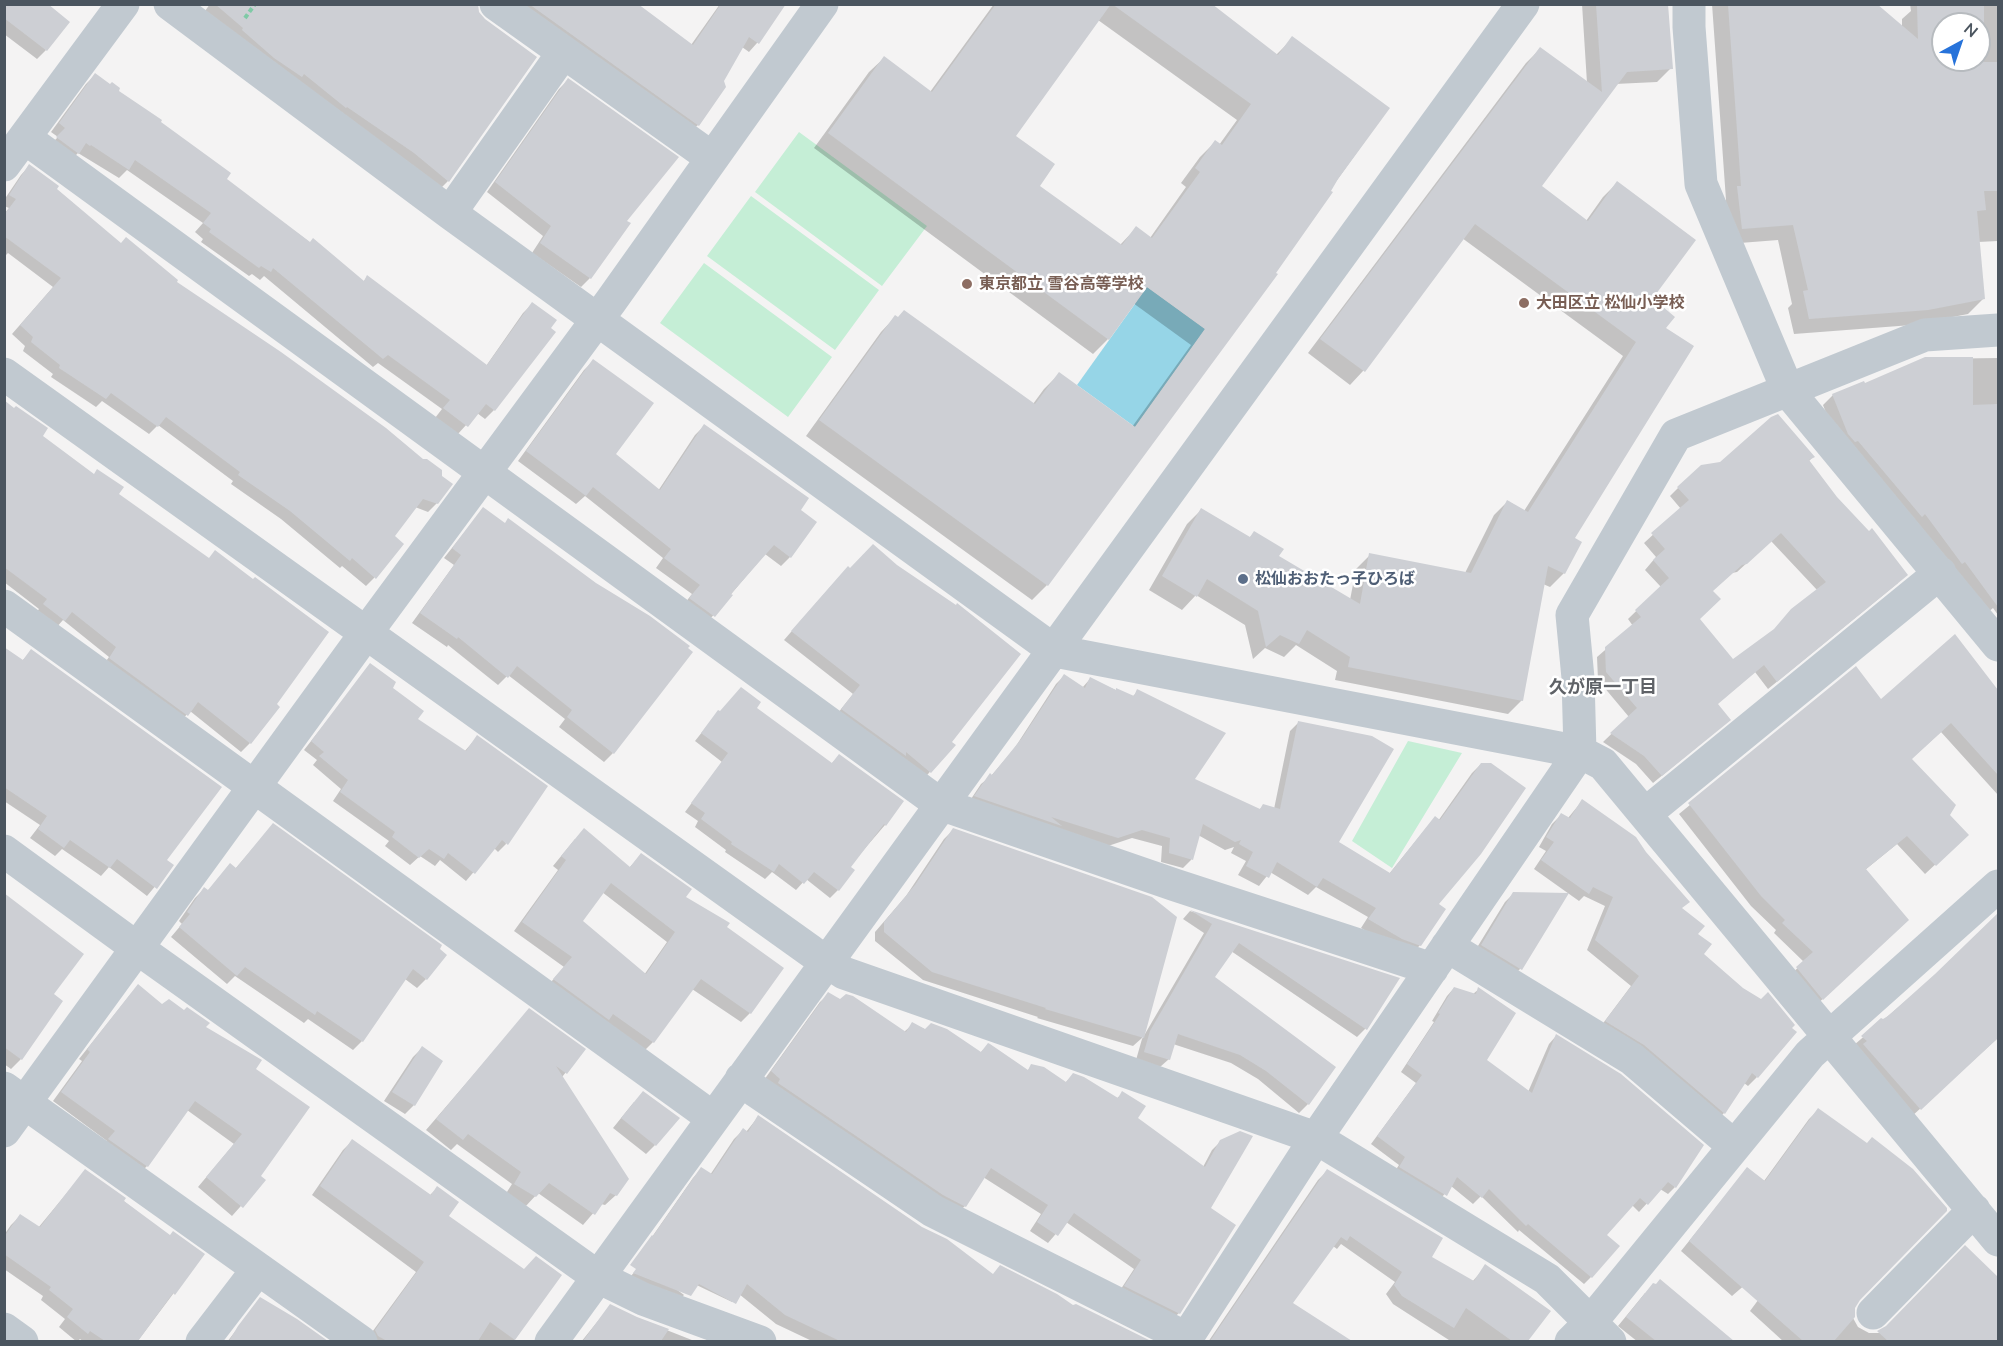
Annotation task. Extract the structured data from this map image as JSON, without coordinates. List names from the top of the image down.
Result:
{
  "districts": ["久が原一丁目"],
  "places": ["東京都立 雪谷高等学校", "大田区立 松仙小学校", "松仙おおたっ子ひろば"],
  "north": "top right"
}
